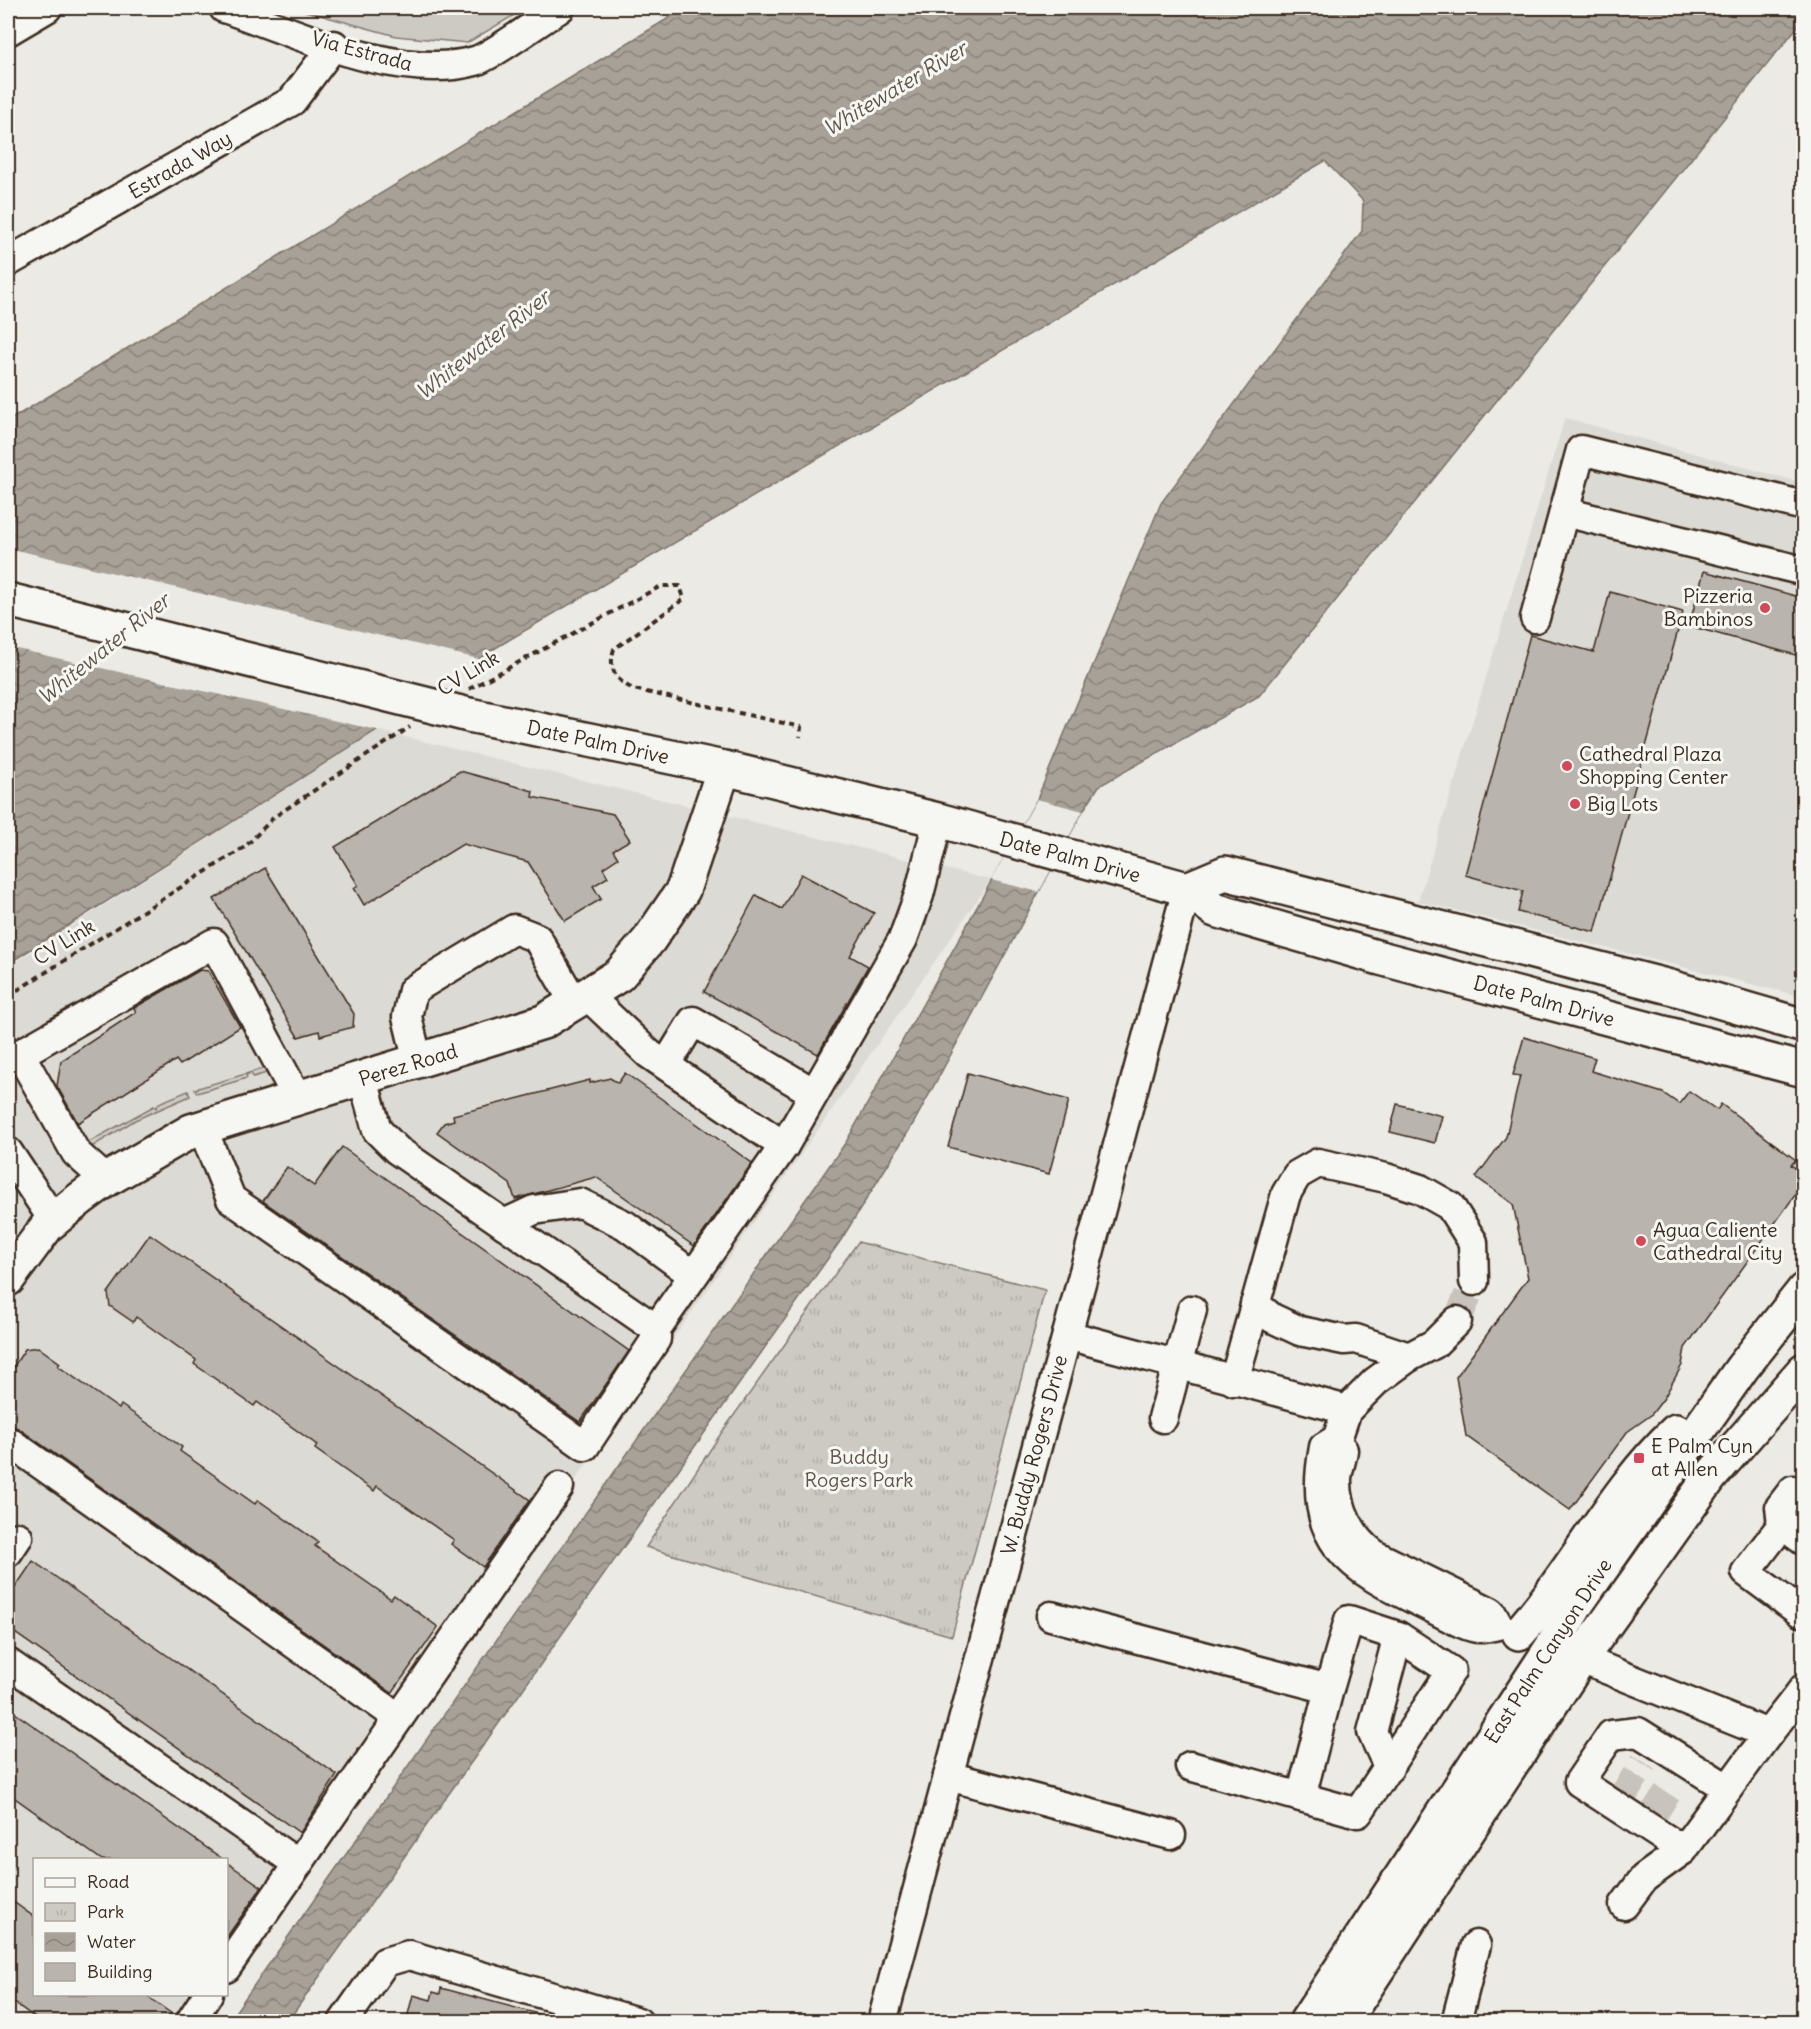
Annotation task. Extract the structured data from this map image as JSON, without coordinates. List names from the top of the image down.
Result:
{
  "streets": {
    "main road": ["Date Palm Drive", "Perez Road", "East Palm Canyon Drive"],
    "street": ["Via Estrada", "Estrada Way", "W. Buddy Rogers Drive"],
    "path": ["CV Link"]
  },
  "crossings": [
    ["Via Estrada", "Estrada Way"],
    ["CV Link", "Date Palm Drive"],
    ["Date Palm Drive", "Perez Road"],
    ["Date Palm Drive", "W. Buddy Rogers Drive"]
  ],
  "water": ["Whitewater River"],
  "parks": ["Buddy Rogers Park"],
  "places": {
    "other": [
      "Pizzeria Bambinos",
      "Cathedral Plaza Shopping Center",
      "Big Lots",
      "Agua Caliente Cathedral City"
    ],
    "transit": ["E Palm Cyn at Allen"]
  },
  "legend": [
    "Road",
    "Park",
    "Water",
    "Building"
  ]
}
